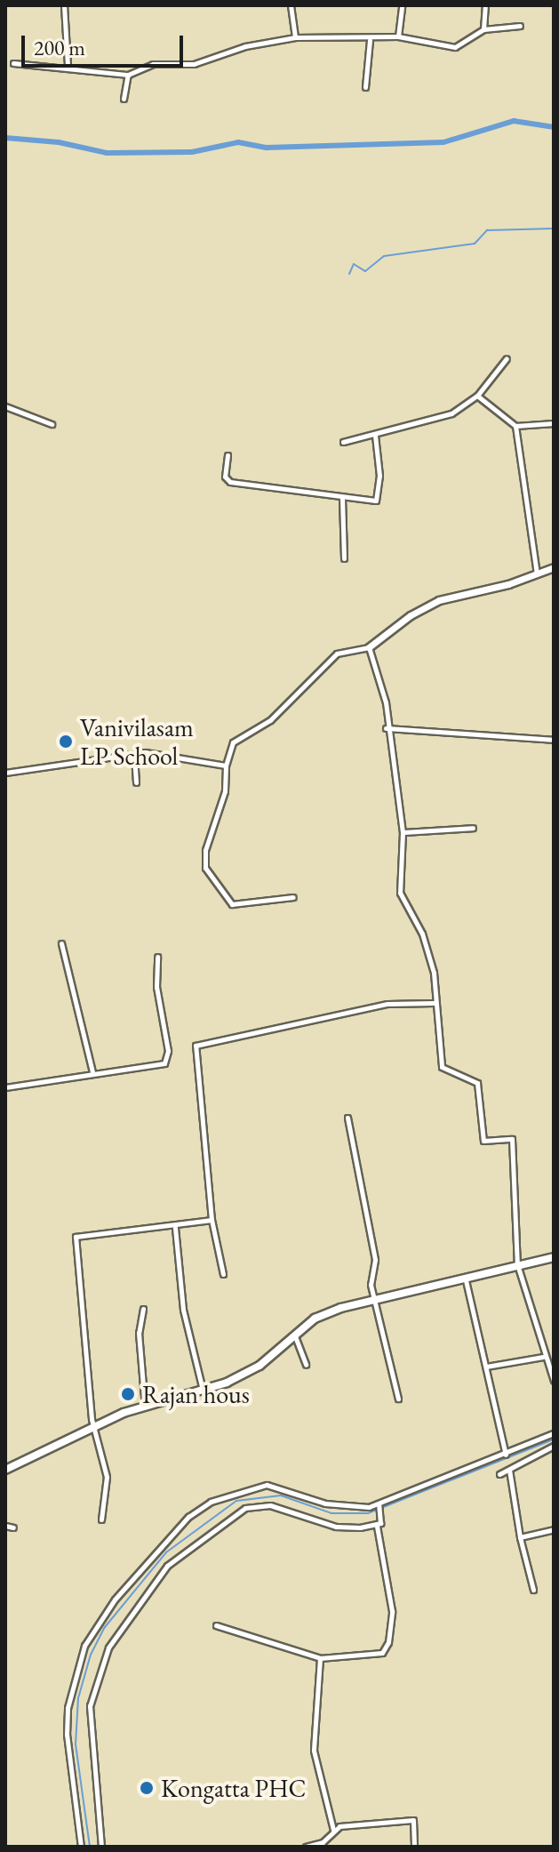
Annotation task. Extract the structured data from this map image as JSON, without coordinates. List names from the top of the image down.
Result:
{
  "places": ["Vanivilasam LP School", "Rajan hous", "Kongatta PHC"],
  "scale_bar": "200 m"
}
